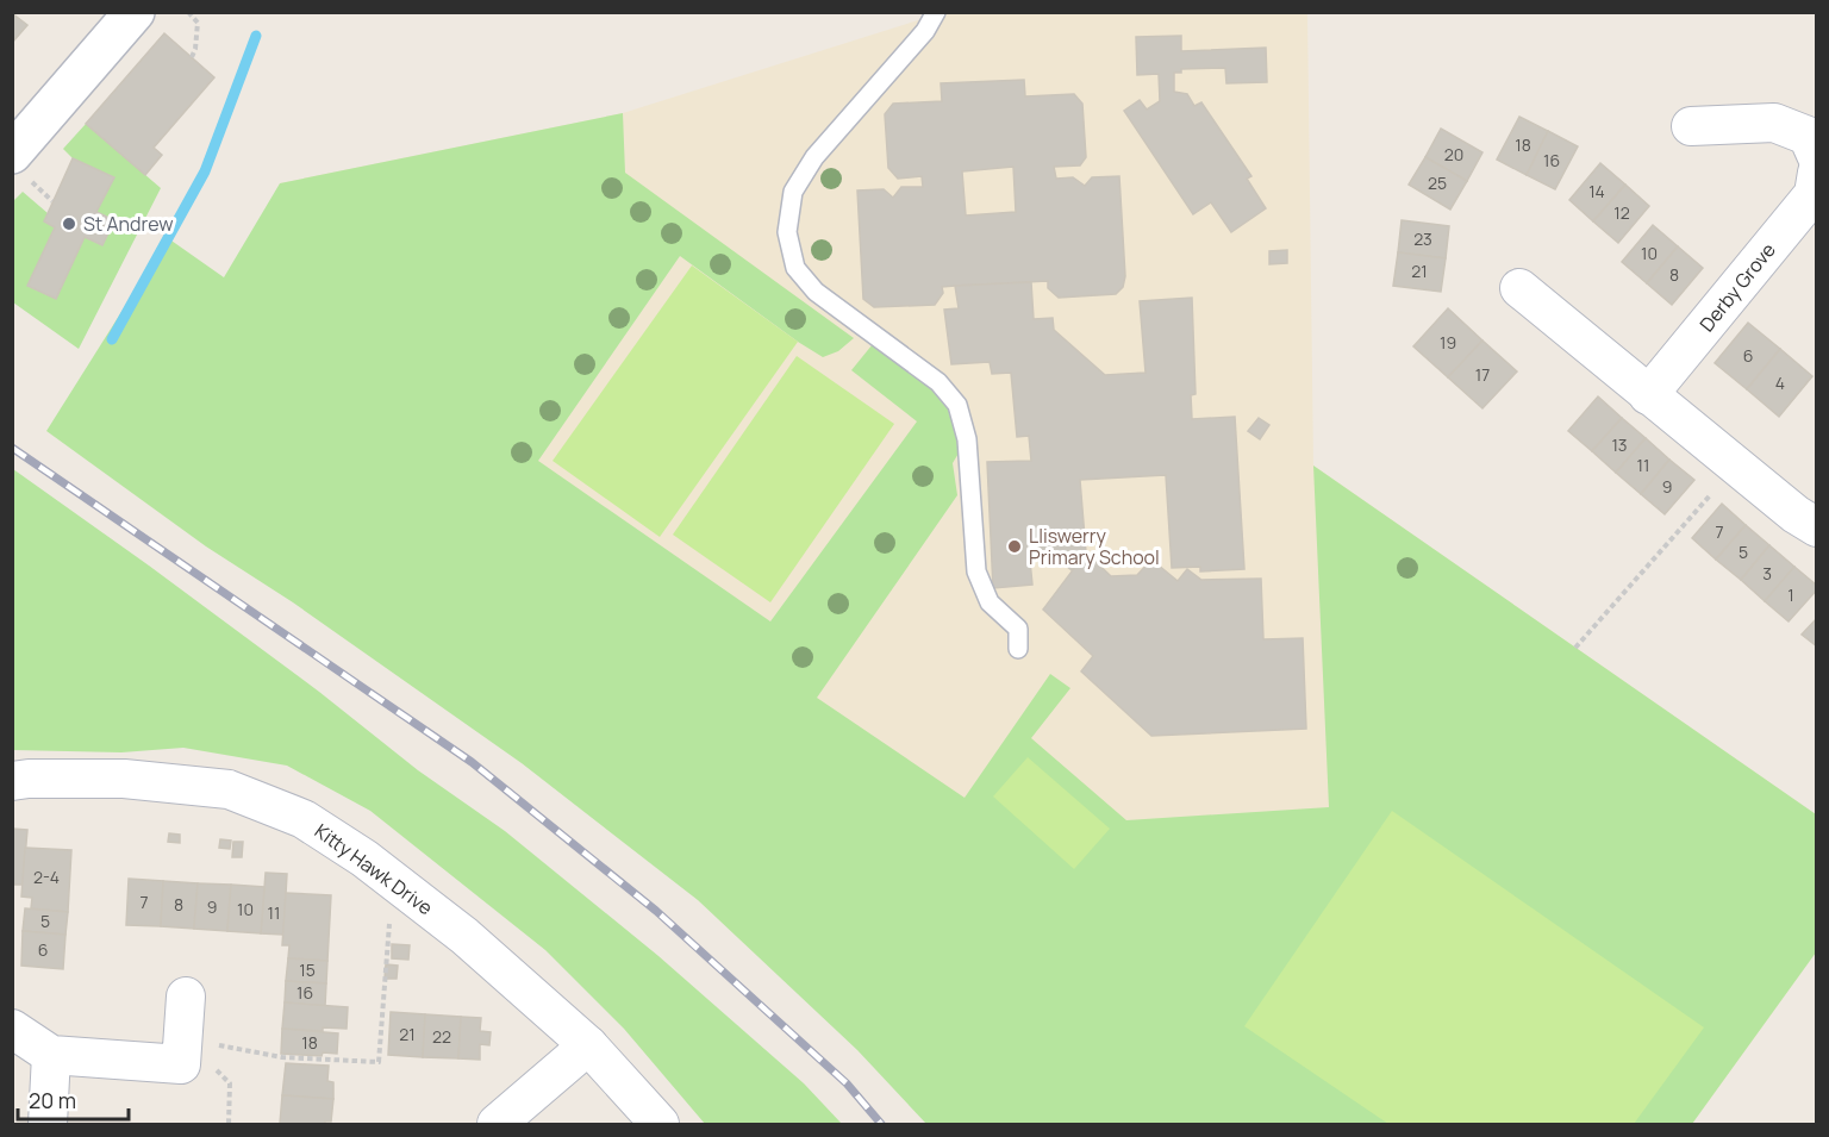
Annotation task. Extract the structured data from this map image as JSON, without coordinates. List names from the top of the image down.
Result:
{
  "streets": {
    "street": ["Derby Grove", "Kitty Hawk Drive"]
  },
  "places": ["St Andrew", "Lliswerry Primary School"],
  "house_numbers": [
    "18",
    "20",
    "16",
    "25",
    "14",
    "12",
    "23",
    "10",
    "21",
    "8",
    "19",
    "6",
    "17",
    "4",
    "13",
    "11",
    "9",
    "7",
    "5",
    "3",
    "1",
    "2-4",
    "7",
    "8",
    "9",
    "10",
    "11",
    "5",
    "6",
    "15",
    "16",
    "21",
    "22",
    "18"
  ],
  "scale_bar": "20 m"
}
